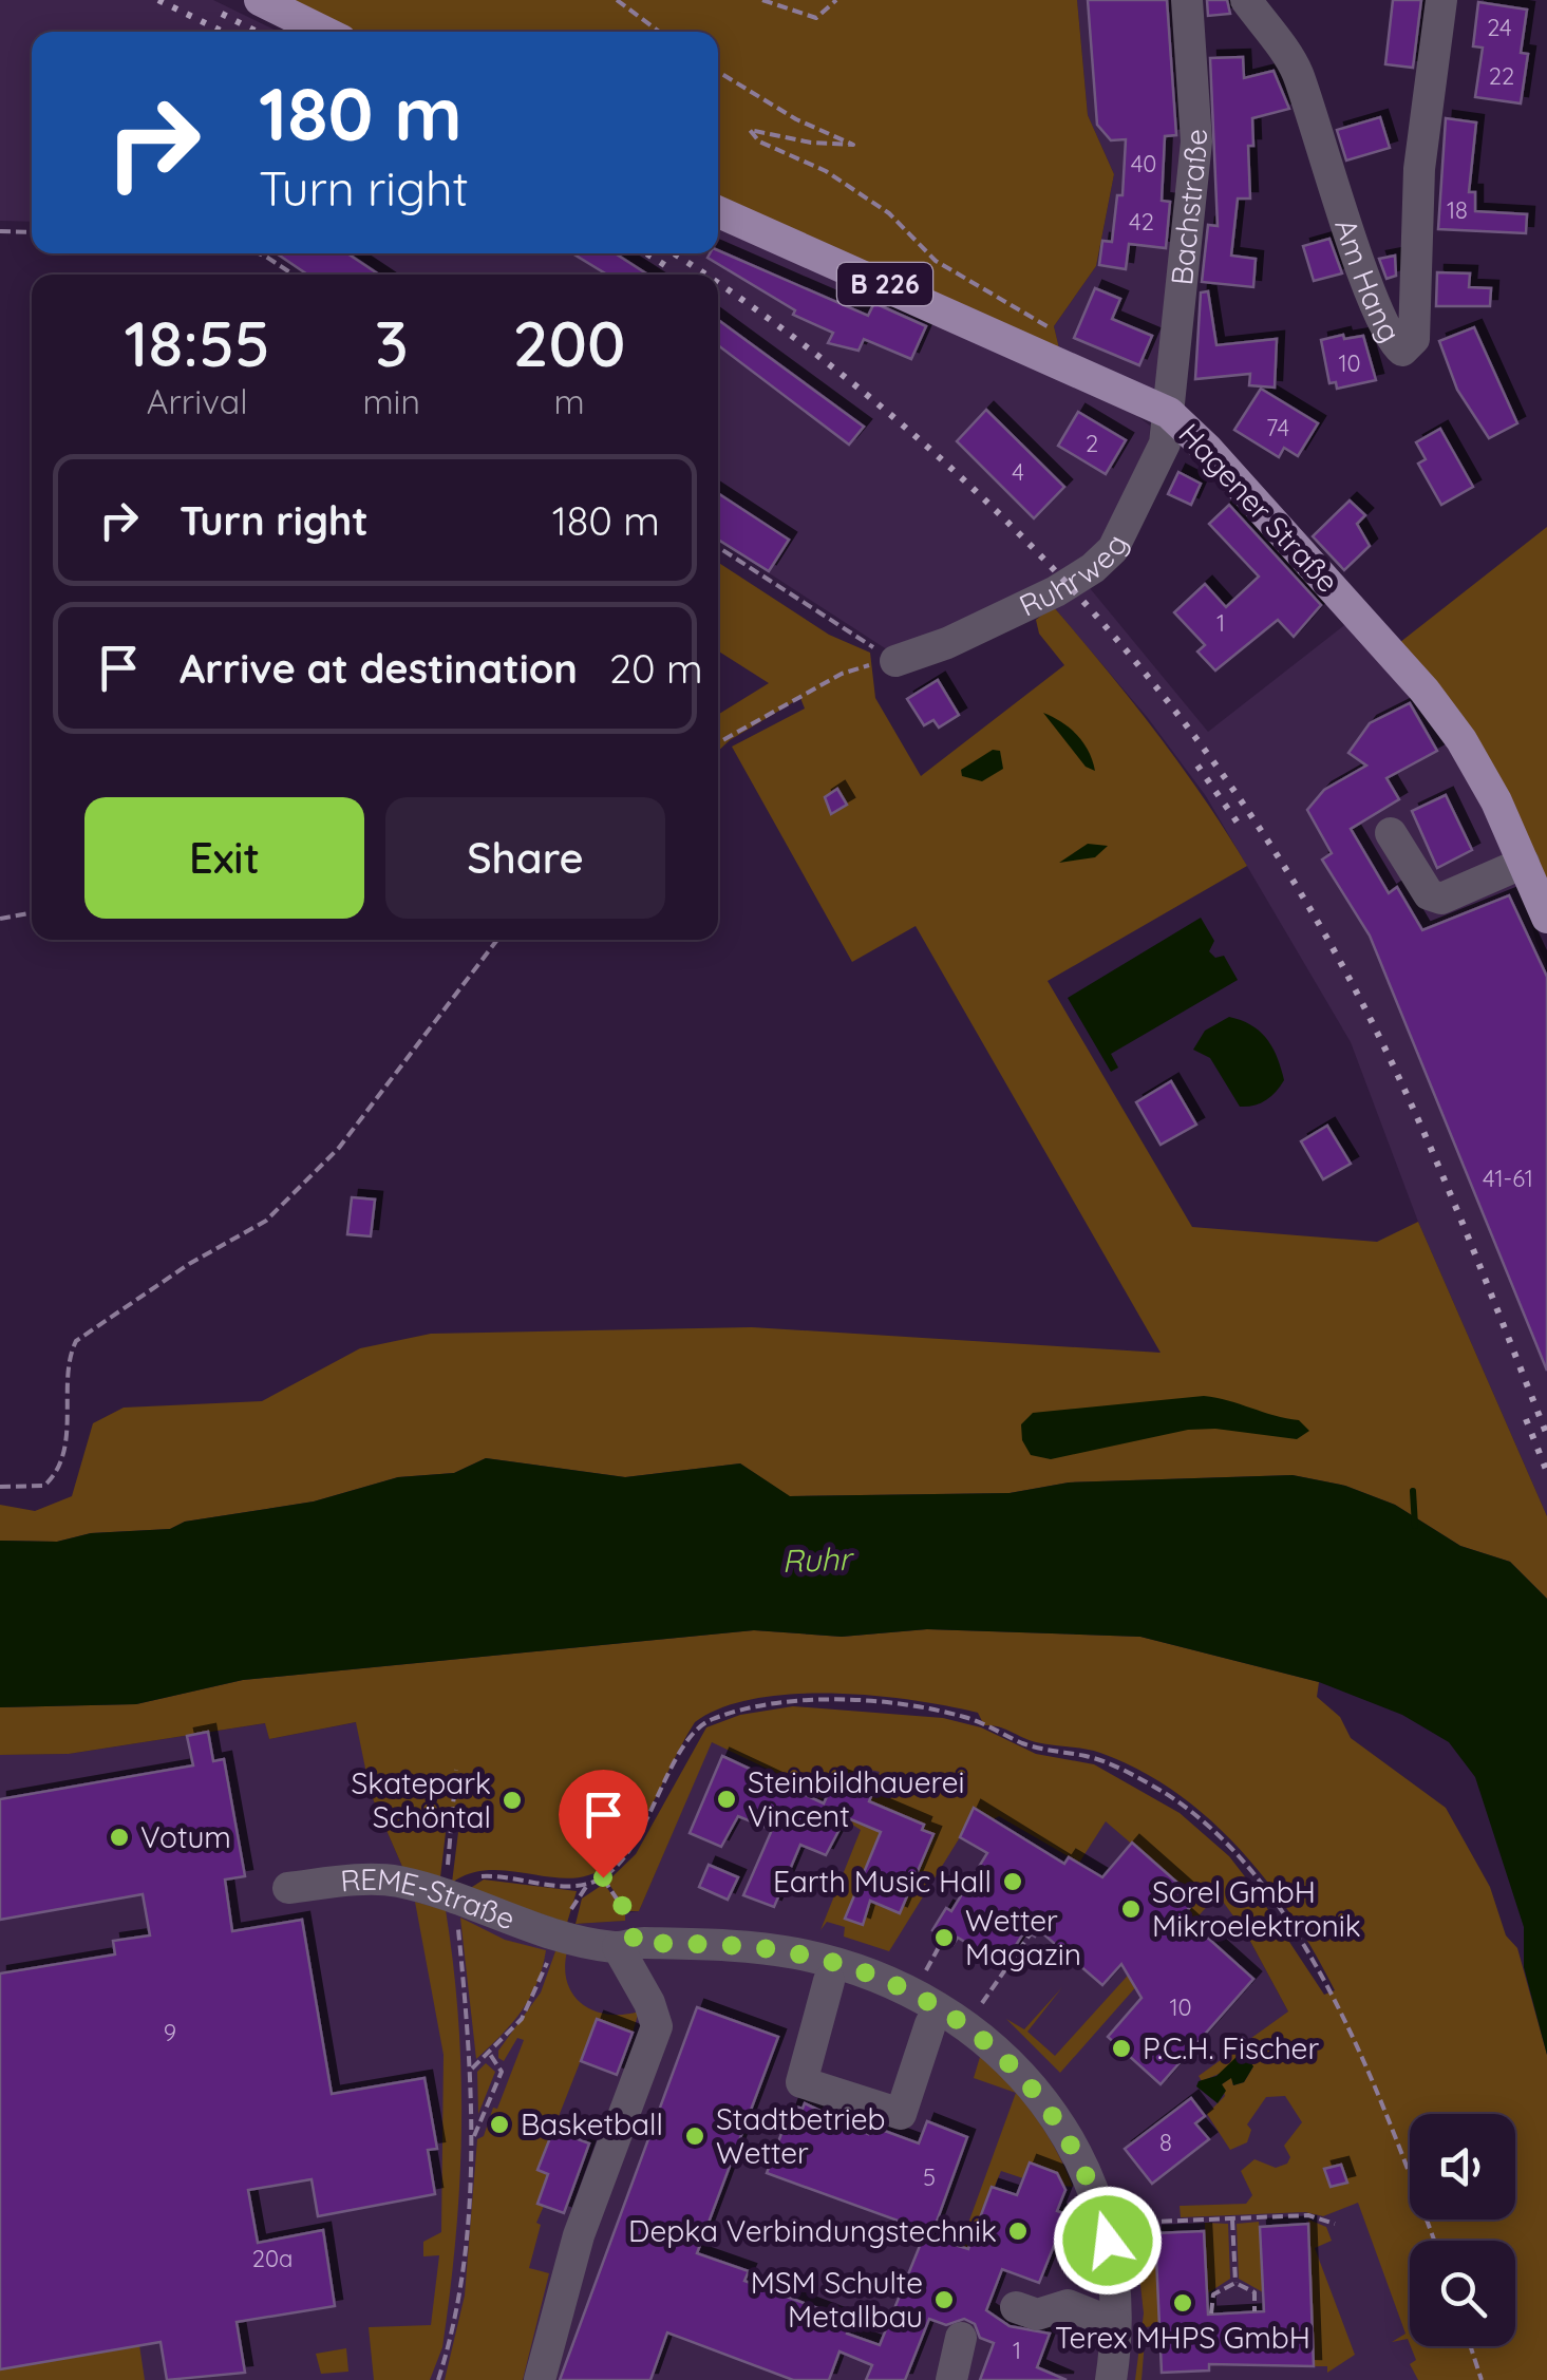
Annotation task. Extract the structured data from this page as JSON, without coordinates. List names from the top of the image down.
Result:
{
  "streets": {
    "main road": ["B 226", "Hagener Straße"],
    "street": [
      "Bachstraße",
      "Am Hang",
      "Ruhrweg",
      "REME-Straße"
    ]
  },
  "crossings": [
    ["Bachstraße", "Hagener Straße"],
    ["Bachstraße", "Ruhrweg"],
    ["Hagener Straße", "Ruhrweg"]
  ],
  "water": ["Ruhr"],
  "places": [
    "Steinbildhauerei Vincent",
    "Skatepark Schöntal",
    "Votum",
    "Earth Music Hall",
    "Sorel GmbH Mikroelektronik",
    "Wetter Magazin",
    "P.C.H. Fischer",
    "Basketball",
    "Stadtbetrieb Wetter",
    "Depka Verbindungstechnik",
    "MSM Schulte Metallbau",
    "Terex MHPS GmbH"
  ],
  "house_numbers": [
    "24",
    "22",
    "40",
    "18",
    "42",
    "10",
    "74",
    "2",
    "4",
    "1",
    "41-61",
    "10",
    "9",
    "8",
    "5",
    "20a",
    "1"
  ],
  "page": {
    "turn": ["180 m", "Turn right"],
    "eta": [
      "18:55",
      "Arrival",
      "3",
      "min",
      "200",
      "m"
    ],
    "list": [
      {
        "name": "Turn right",
        "value": "180 m"
      },
      {
        "name": "Arrive at destination",
        "value": "20 m"
      }
    ],
    "buttons": ["Exit", "Share"]
  }
}
